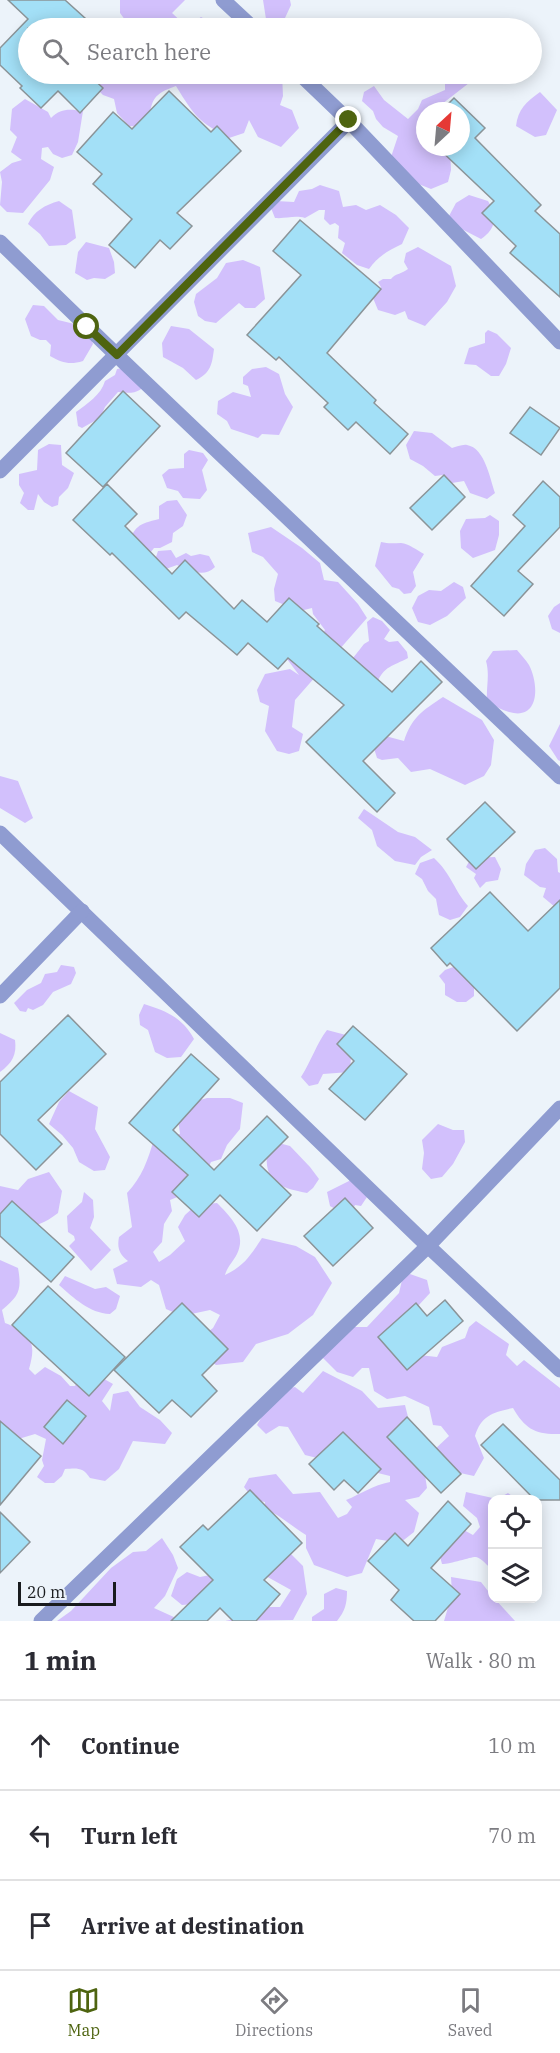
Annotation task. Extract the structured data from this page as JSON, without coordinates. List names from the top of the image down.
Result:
{
  "scale_bar": "20 m",
  "north": "top right",
  "page": {
    "search": "Search here",
    "scale": "20 m",
    "heading": ["1 min", "Walk · 80 m"],
    "list": [
      ["Continue", "10 m"],
      ["Turn left", "70 m"],
      "Arrive at destination"
    ],
    "nav": ["Map", "Directions", "Saved"]
  }
}
